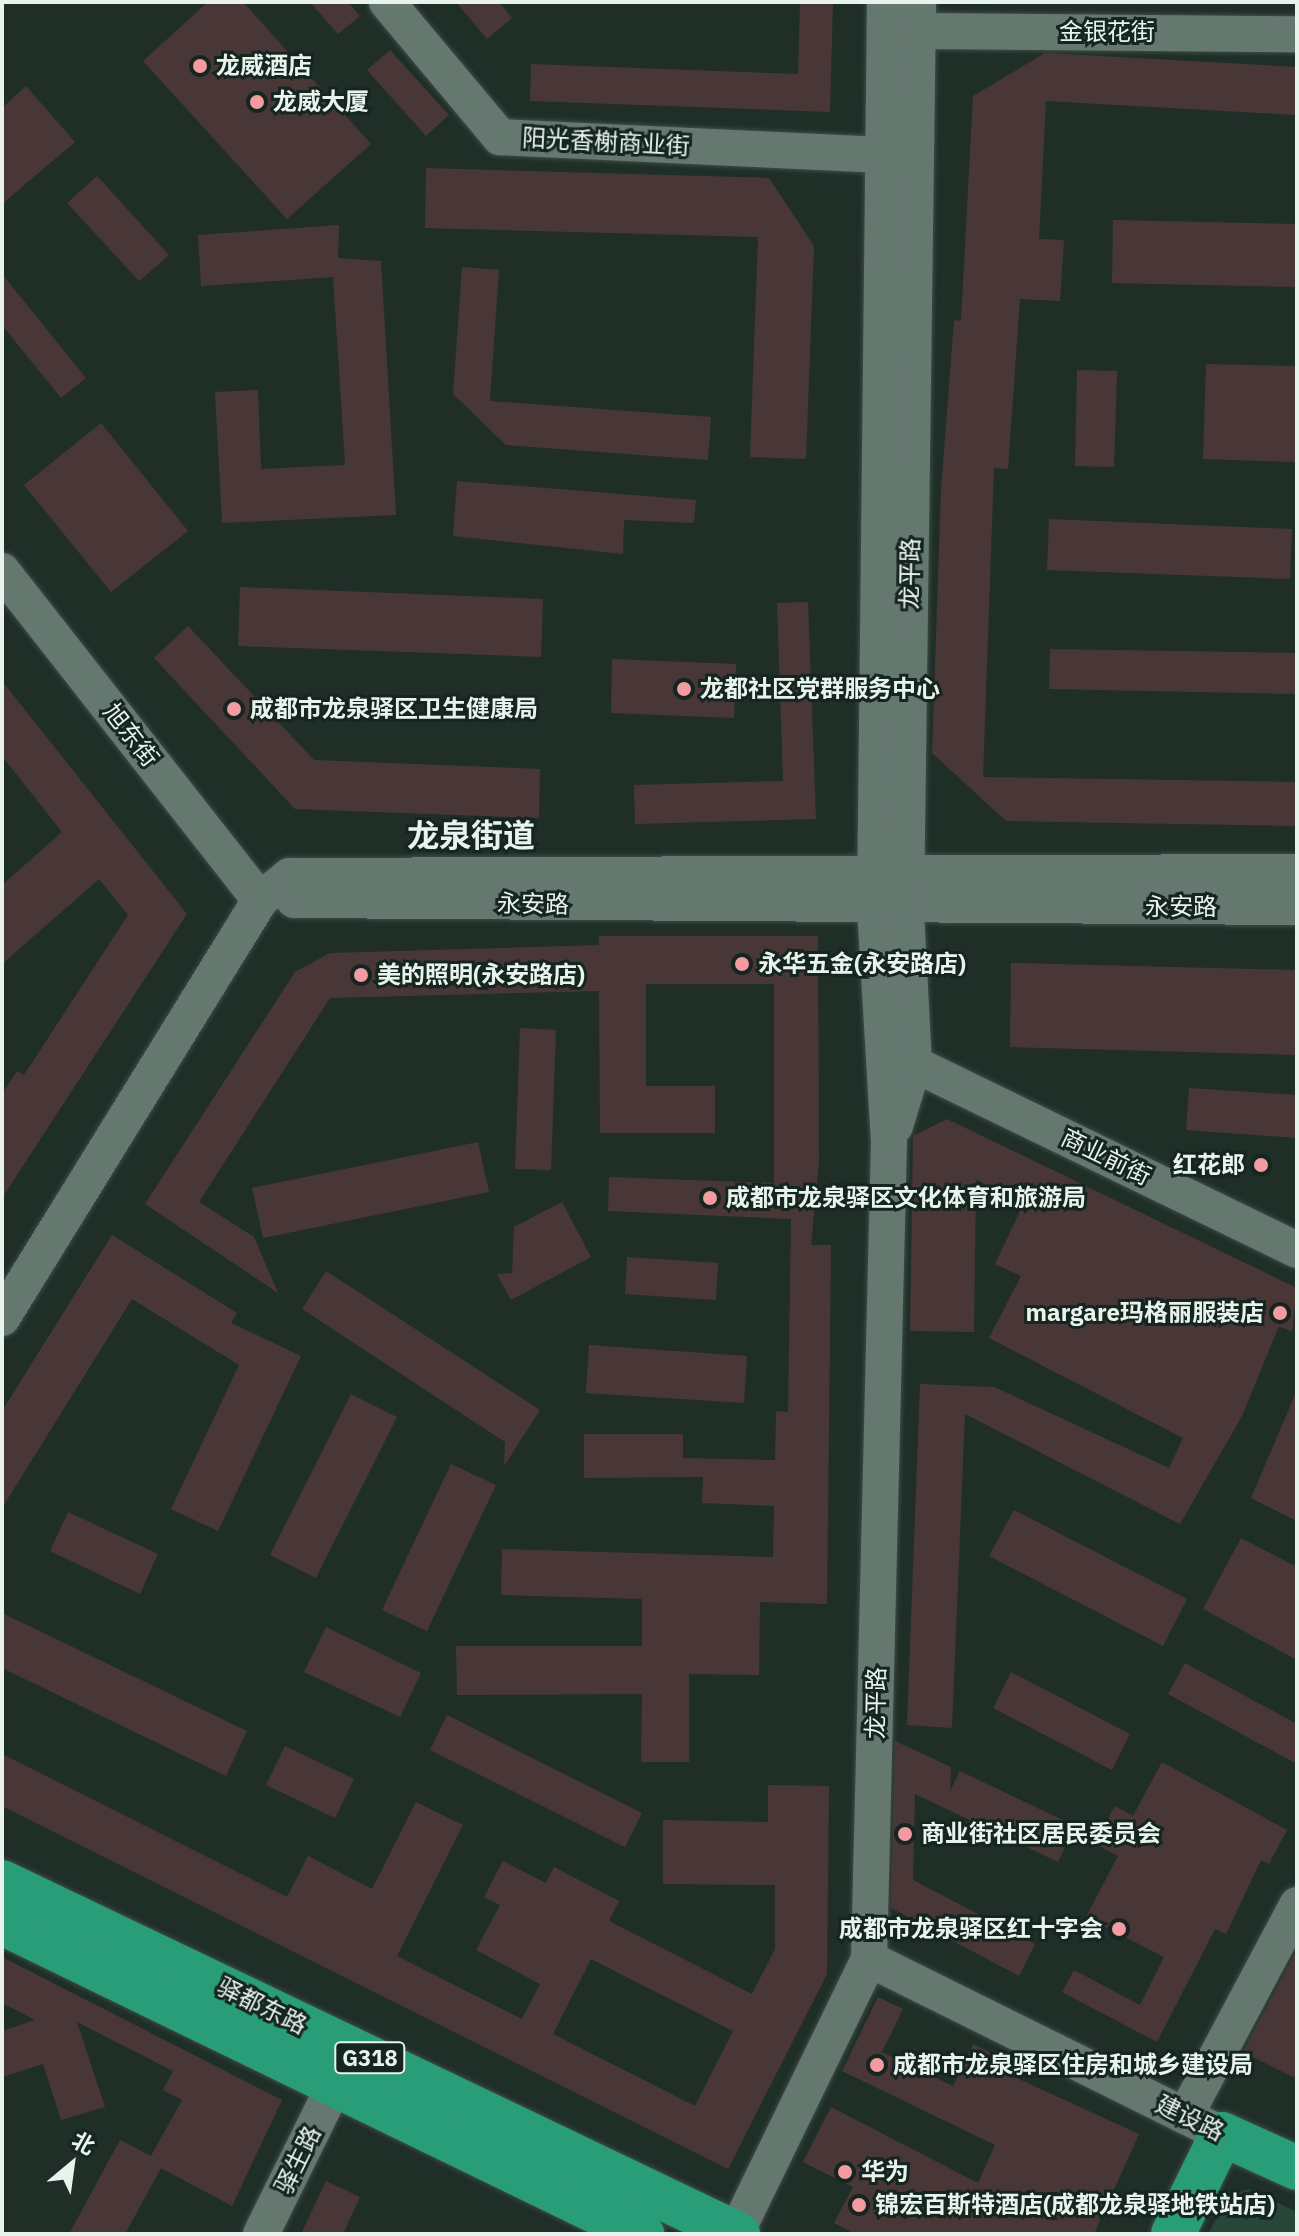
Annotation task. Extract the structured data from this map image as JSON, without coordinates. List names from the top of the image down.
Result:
{
  "streets": {
    "highway": ["驿都东路", "G318", "建设路"],
    "street": [
      "金银花街",
      "阳光香榭商业街",
      "龙平路",
      "旭东街",
      "永安路",
      "商业前街",
      "驿生路"
    ]
  },
  "crossings": [
    ["金银花街", "龙平路"],
    ["阳光香榭商业街", "龙平路"],
    ["龙平路", "永安路"],
    ["龙平路", "商业前街"],
    ["龙平路", "驿都东路"],
    ["龙平路", "建设路"],
    ["旭东街", "永安路"],
    ["驿都东路", "驿生路"]
  ],
  "districts": ["龙泉街道"],
  "places": [
    "龙威酒店",
    "龙威大厦",
    "龙都社区党群服务中心",
    "成都市龙泉驿区卫生健康局",
    "永华五金(永安路店)",
    "美的照明(永安路店)",
    "红花郎",
    "成都市龙泉驿区文化体育和旅游局",
    "margare玛格丽服装店",
    "商业街社区居民委员会",
    "成都市龙泉驿区红十字会",
    "成都市龙泉驿区住房和城乡建设局",
    "华为",
    "锦宏百斯特酒店(成都龙泉驿地铁站店)"
  ],
  "north": "top right"
}
